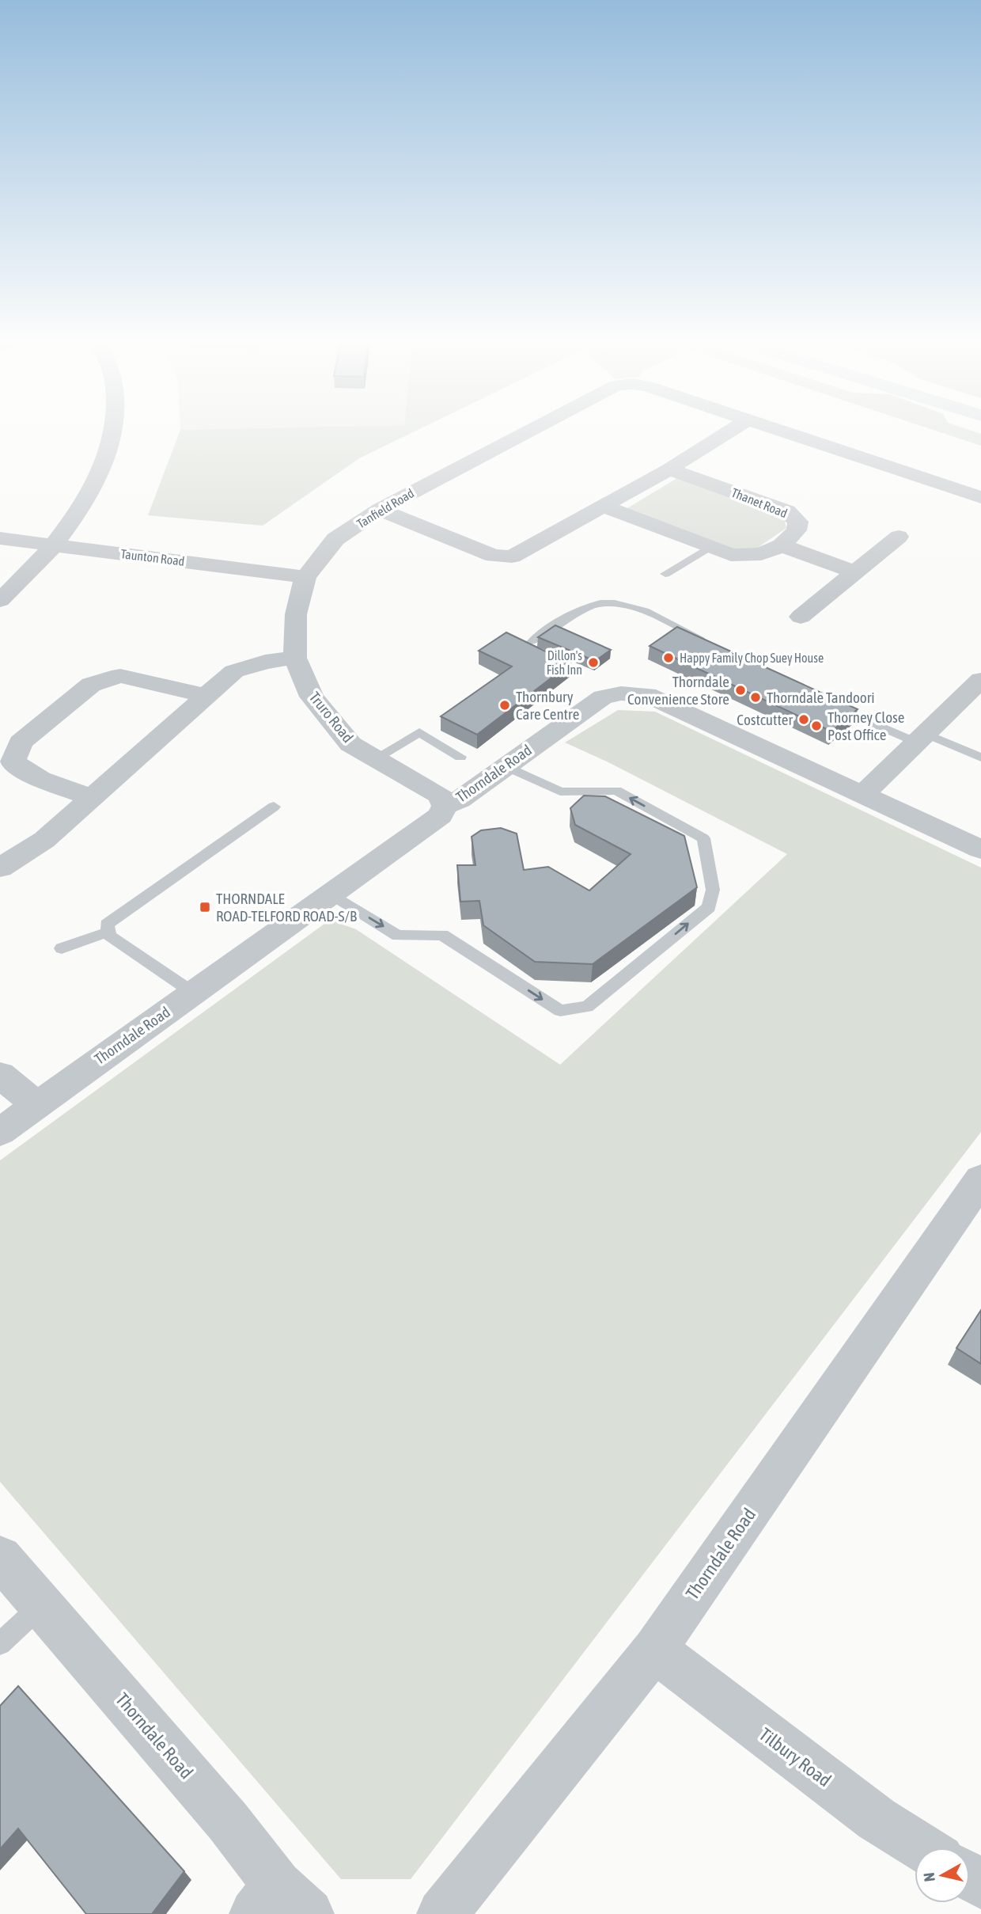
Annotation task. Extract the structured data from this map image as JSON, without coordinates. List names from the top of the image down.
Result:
{
  "streets": {
    "street": [
      "Thanet Road",
      "Tanfield Road",
      "Taunton Road",
      "Truro Road",
      "Thorndale Road",
      "Tilbury Road"
    ]
  },
  "crossings": [
    ["Tanfield Road", "Taunton Road"],
    ["Tanfield Road", "Truro Road"],
    ["Truro Road", "Thorndale Road"],
    ["Thorndale Road", "Tilbury Road"]
  ],
  "places": {
    "other": [
      "Happy Family Chop Suey House",
      "Dillon's Fish Inn",
      "Thorndale Convenience Store",
      "Thorndale Tandoori",
      "Thornbury Care Centre",
      "Costcutter",
      "Thorney Close Post Office"
    ],
    "transit": ["THORNDALE ROAD-TELFORD ROAD-S/B"]
  },
  "north": "left"
}
